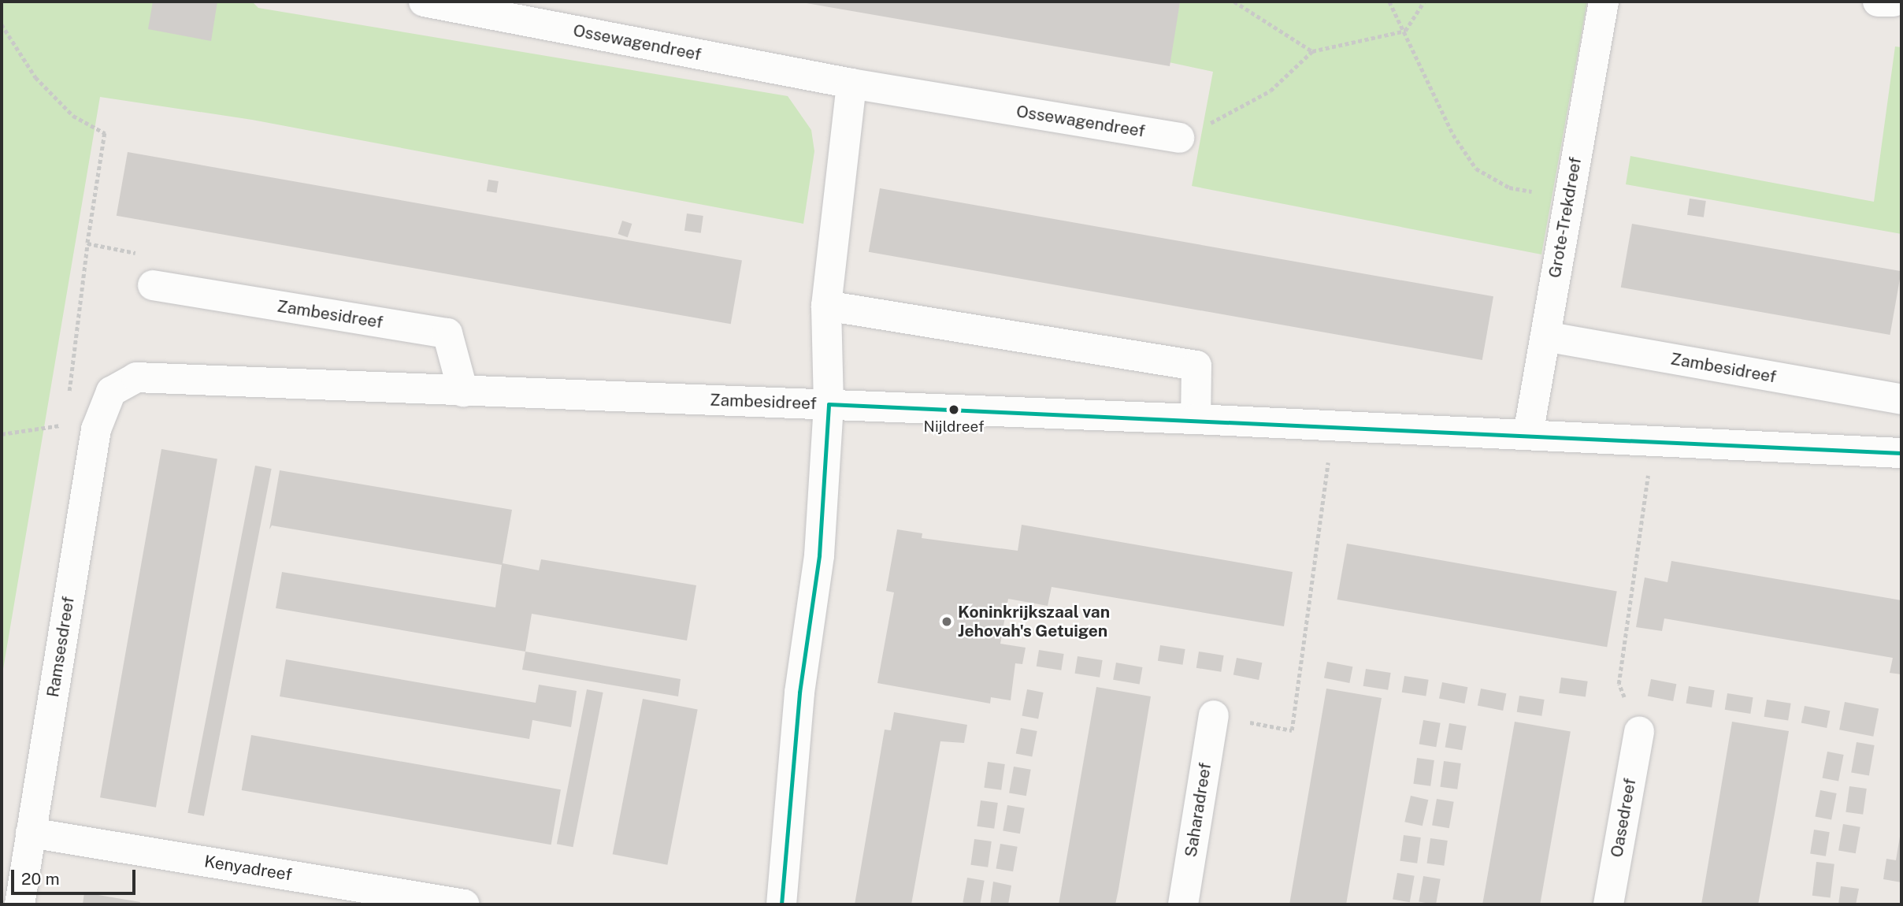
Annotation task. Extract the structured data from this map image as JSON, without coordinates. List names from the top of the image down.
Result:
{
  "streets": {
    "street": [
      "Ossewagendreef",
      "Grote-Trekdreef",
      "Zambesidreef",
      "Ramsesdreef",
      "Saharadreef",
      "Oasedreef",
      "Kenyadreef"
    ]
  },
  "crossings": [
    ["Grote-Trekdreef", "Zambesidreef"],
    ["Zambesidreef", "Ramsesdreef"],
    ["Ramsesdreef", "Kenyadreef"]
  ],
  "places": ["Nijldreef", "Koninkrijkszaal van Jehovah's Getuigen"],
  "scale_bar": "20 m"
}
